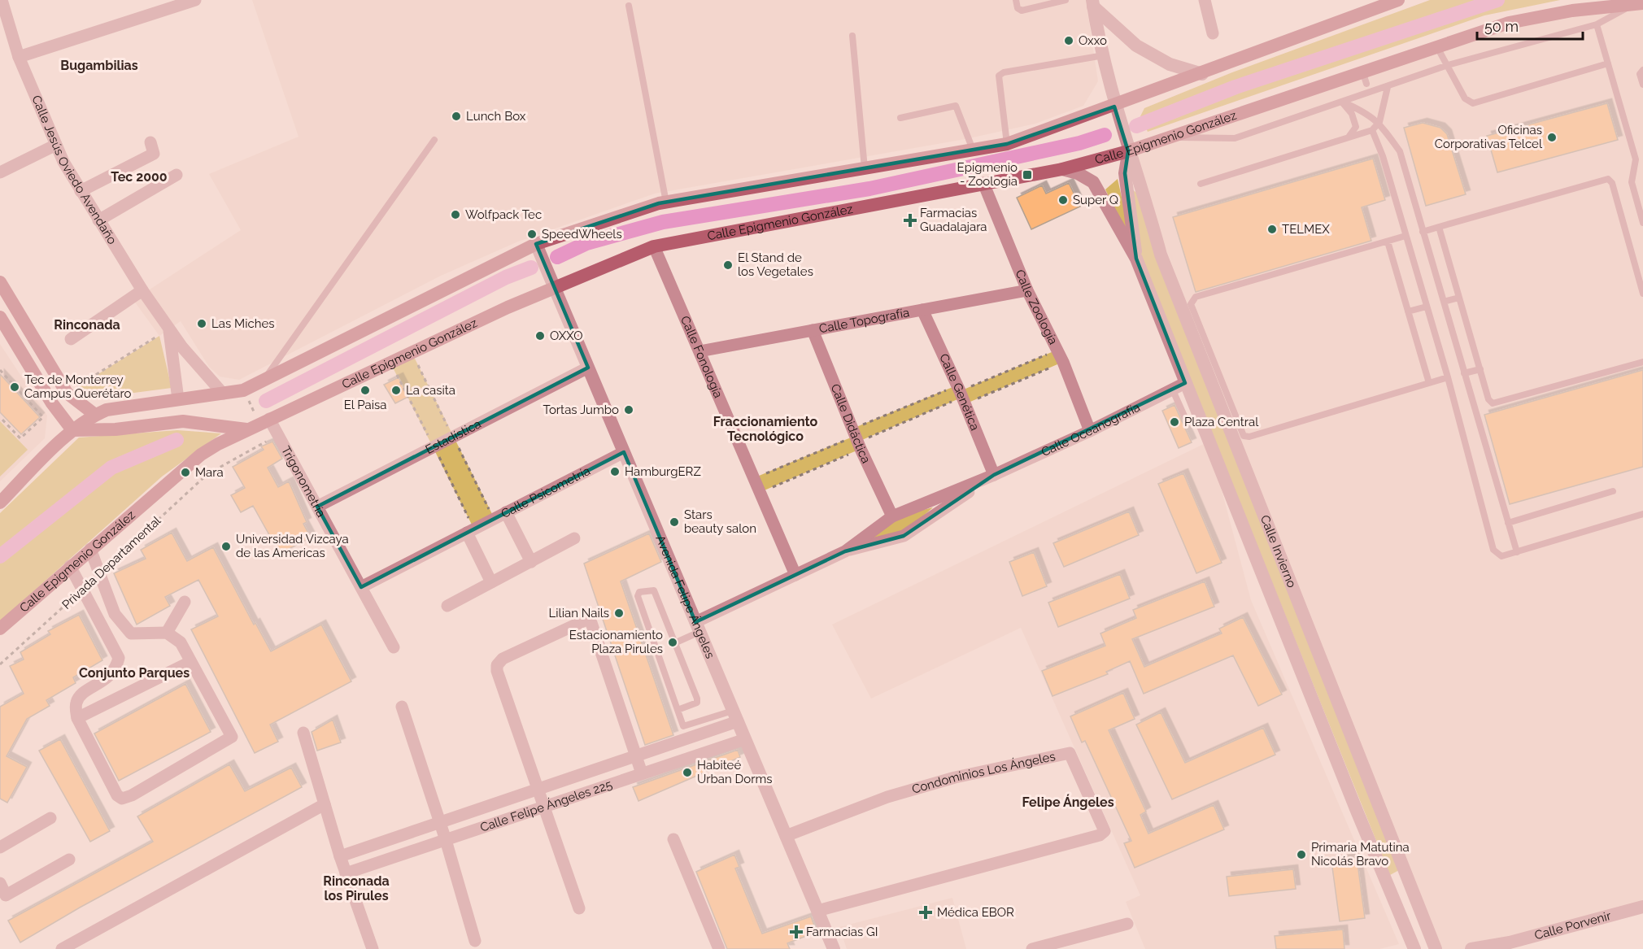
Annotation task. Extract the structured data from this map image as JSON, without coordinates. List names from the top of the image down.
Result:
{
  "streets": {
    "main road": ["Calle Epigmenio González"],
    "street": [
      "Calle Jesús Oviedo Avendaño",
      "Calle Zoología",
      "Calle Topografía",
      "Calle Fonología",
      "Calle Genética",
      "Calle Didáctica",
      "Calle Oceanografía",
      "Estadística",
      "Trigonometría",
      "Calle Psicometría",
      "Calle Invierno",
      "Avenida Felipe Ángeles",
      "Condominios Los Ángeles",
      "Calle Felipe Ángeles 225",
      "Calle Porvenir"
    ],
    "path": ["Privada Departamental"]
  },
  "crossings": [
    ["Calle Epigmenio González", "Calle Zoología"],
    ["Calle Epigmenio González", "Calle Fonología"],
    ["Calle Epigmenio González", "Trigonometría"],
    ["Calle Epigmenio González", "Calle Invierno"],
    ["Calle Epigmenio González", "Privada Departamental"],
    ["Calle Epigmenio González", "Avenida Felipe Ángeles"],
    ["Calle Zoología", "Calle Topografía"],
    ["Calle Zoología", "Calle Oceanografía"],
    ["Calle Topografía", "Calle Fonología"],
    ["Calle Topografía", "Calle Genética"],
    ["Calle Topografía", "Calle Didáctica"],
    ["Calle Fonología", "Calle Oceanografía"],
    ["Calle Genética", "Calle Oceanografía"],
    ["Calle Didáctica", "Calle Oceanografía"],
    ["Calle Oceanografía", "Calle Invierno"],
    ["Calle Oceanografía", "Avenida Felipe Ángeles"],
    ["Estadística", "Trigonometría"],
    ["Estadística", "Avenida Felipe Ángeles"],
    ["Trigonometría", "Calle Psicometría"],
    ["Trigonometría", "Privada Departamental"],
    ["Calle Psicometría", "Avenida Felipe Ángeles"],
    ["Avenida Felipe Ángeles", "Condominios Los Ángeles"],
    ["Avenida Felipe Ángeles", "Calle Felipe Ángeles 225"]
  ],
  "districts": [
    "Bugambilias",
    "Tec 2000",
    "Rinconada",
    "Fraccionamiento Tecnológico",
    "Conjunto Parques",
    "Felipe Ángeles",
    "Rinconada los Pirules"
  ],
  "places": {
    "other": [
      "Oxxo",
      "Lunch Box",
      "Oficinas Corporativas Telcel",
      "Super Q",
      "Wolfpack Tec",
      "TELMEX",
      "SpeedWheels",
      "El Stand de los Vegetales",
      "Las Miches",
      "OXXO",
      "Tec de Monterrey Campus Querétaro",
      "El Paisa",
      "La casita",
      "Tortas Jumbo",
      "Plaza Central",
      "HamburgERZ",
      "Mara",
      "Stars beauty salon",
      "Universidad Vizcaya de las Americas",
      "Lilian Nails",
      "Estacionamiento Plaza Pirules",
      "Habiteé Urban Dorms",
      "Primaria Matutina Nicolás Bravo"
    ],
    "transit": ["Epigmenio - Zoologia"],
    "health": ["Farmacias Guadalajara", "Médica EBOR", "Farmacias GI"]
  },
  "scale_bar": "50 m"
}
